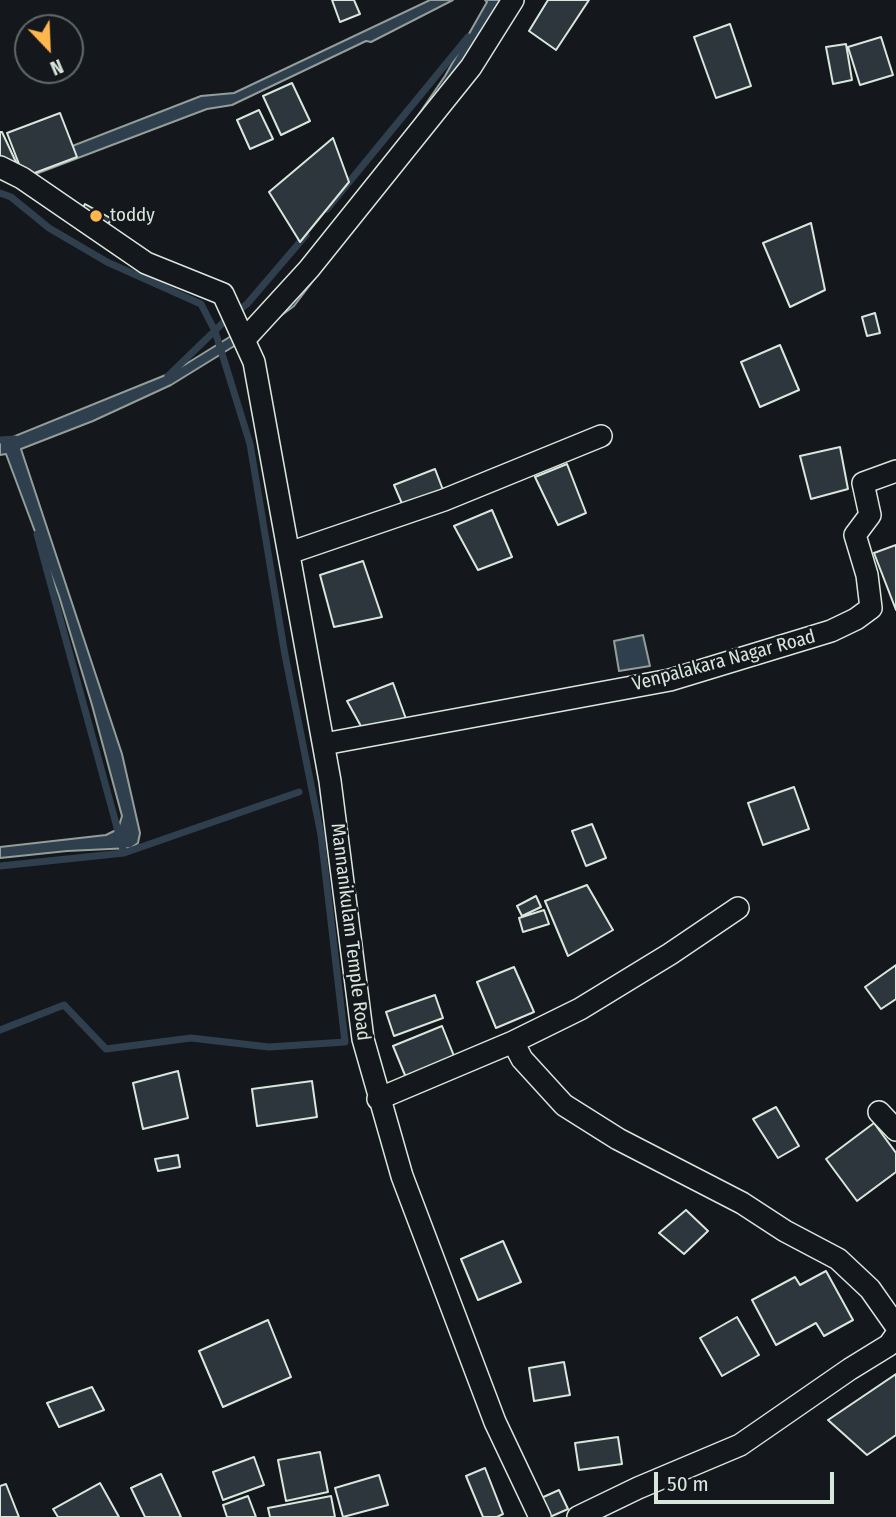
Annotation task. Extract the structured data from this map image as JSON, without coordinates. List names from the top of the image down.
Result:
{
  "streets": {
    "street": ["Venpalakara Nagar Road", "Mannanikulam Temple Road"]
  },
  "crossings": [
    ["Venpalakara Nagar Road", "Mannanikulam Temple Road"]
  ],
  "places": ["toddy"],
  "scale_bar": "50 m",
  "north": "bottom right"
}
